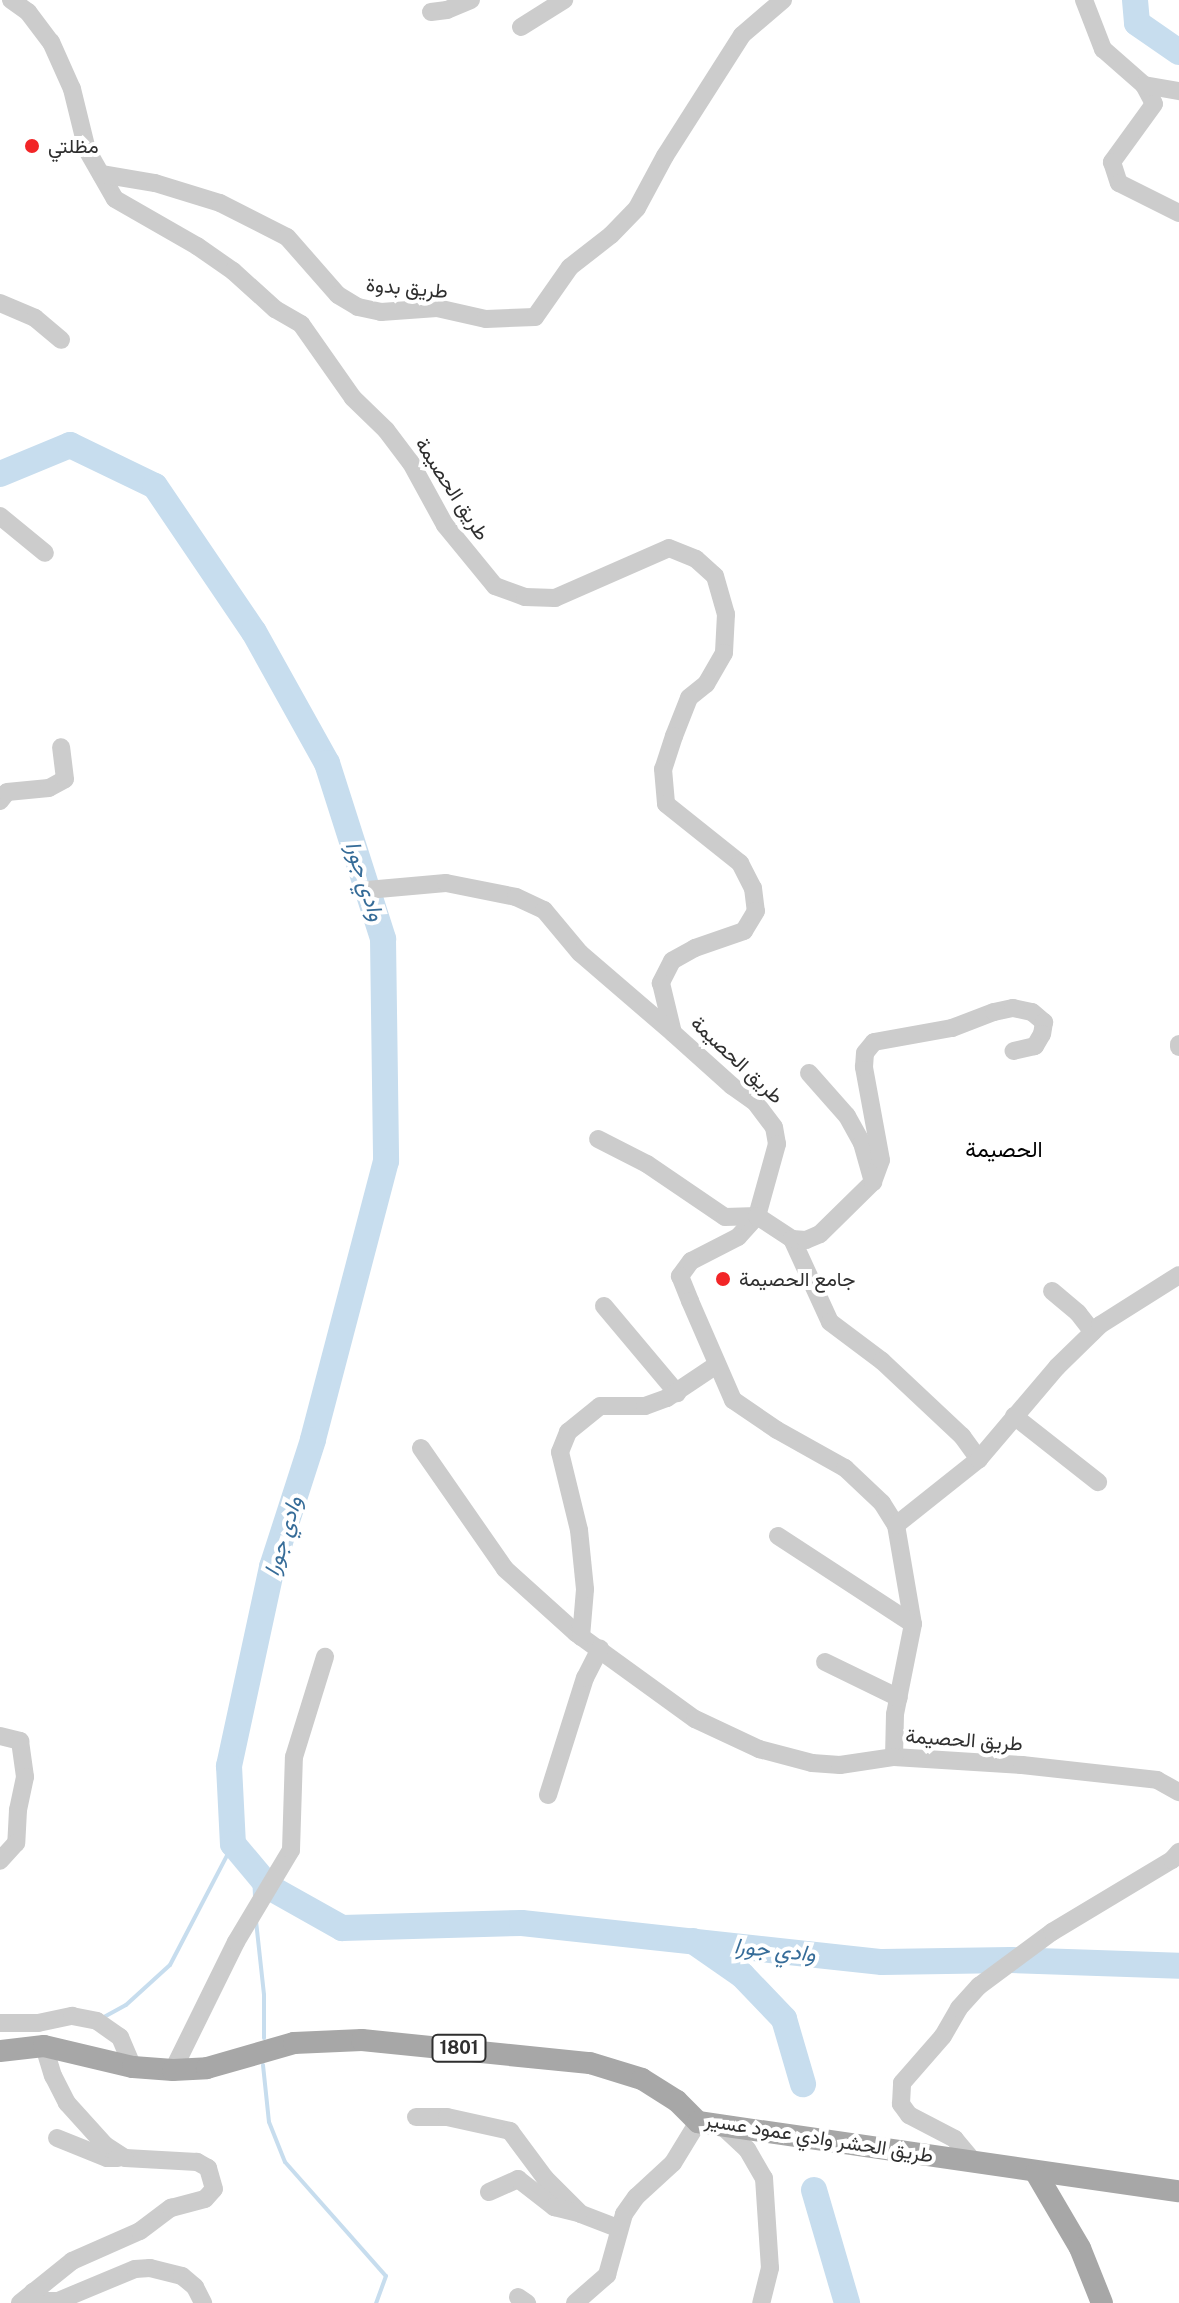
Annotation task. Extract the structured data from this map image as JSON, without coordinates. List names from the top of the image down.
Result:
{
  "streets": {
    "main road": ["1801", "طريق الحشر وادي عمود عسير"],
    "street": ["طريق بدوة", "طريق الحصيمة"]
  },
  "crossings": [
    ["طريق بدوة", "طريق الحصيمة"]
  ],
  "districts": ["الحصيمة"],
  "water": ["وادي جورا"],
  "places": ["مظلتي", "جامع الحصيمة"]
}
